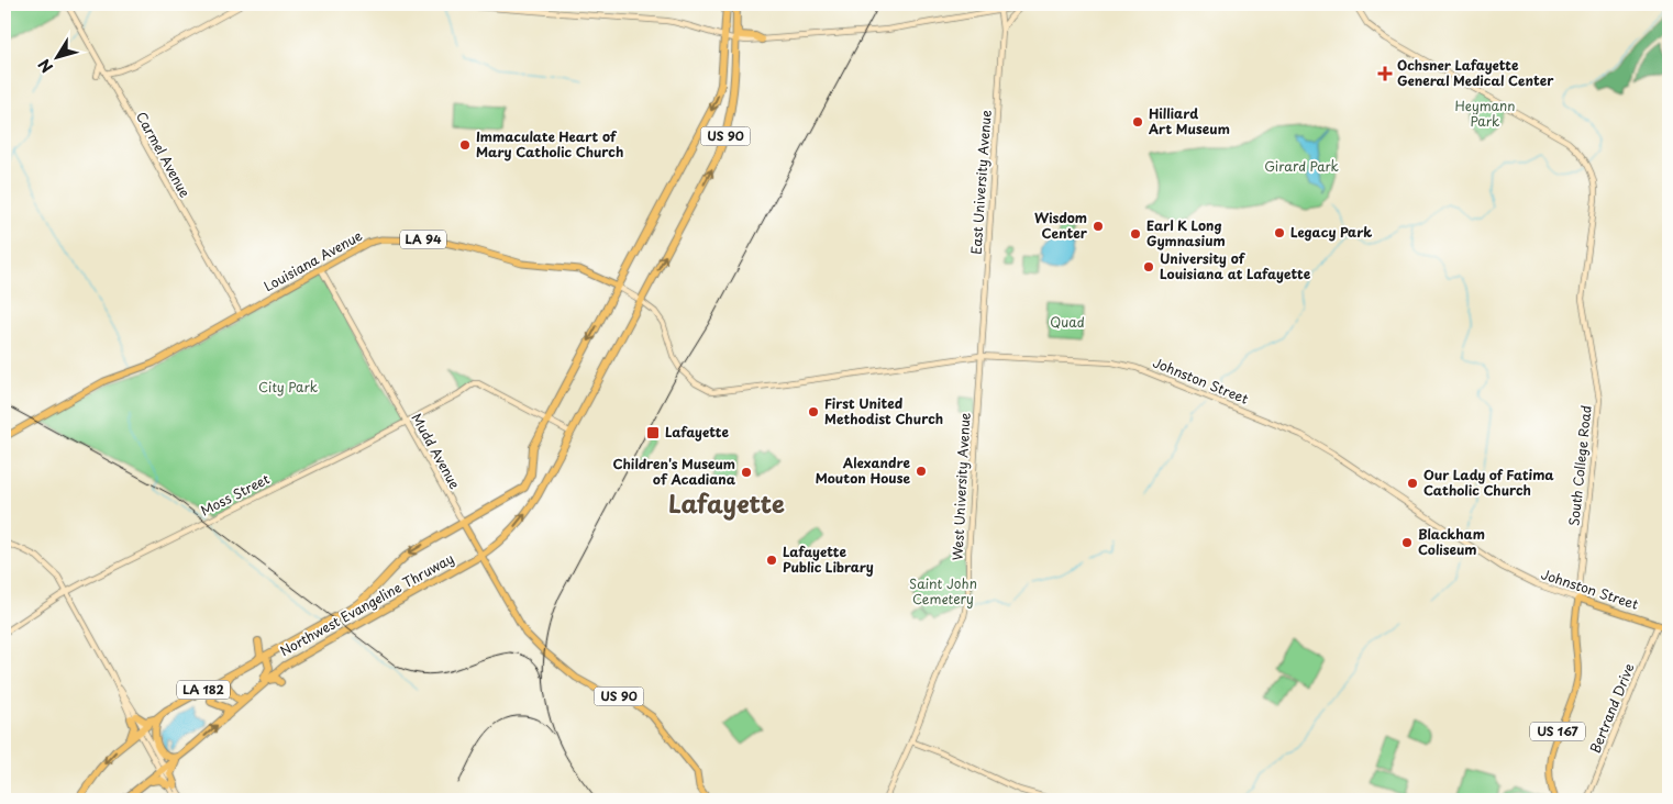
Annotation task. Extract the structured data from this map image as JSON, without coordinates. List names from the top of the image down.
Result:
{
  "streets": {
    "highway": ["US 90", "Northwest Evangeline Thruway", "LA 182"],
    "main road": [
      "Carmel Avenue",
      "East University Avenue",
      "LA 94",
      "Louisiana Avenue",
      "Johnston Street",
      "Mudd Avenue",
      "South College Road",
      "West University Avenue",
      "Moss Street",
      "Bertrand Drive",
      "US 167"
    ]
  },
  "crossings": [
    ["US 90", "Louisiana Avenue"],
    ["US 90", "Mudd Avenue"],
    ["US 90", "Moss Street"],
    ["US 90", "Northwest Evangeline Thruway"],
    ["US 90", "LA 182"],
    ["Carmel Avenue", "Louisiana Avenue"],
    ["East University Avenue", "Johnston Street"],
    ["East University Avenue", "West University Avenue"],
    ["Louisiana Avenue", "Johnston Street"],
    ["Louisiana Avenue", "Mudd Avenue"],
    ["Johnston Street", "South College Road"],
    ["Johnston Street", "West University Avenue"],
    ["Johnston Street", "Bertrand Drive"],
    ["Johnston Street", "US 167"],
    ["Mudd Avenue", "Moss Street"],
    ["Mudd Avenue", "Northwest Evangeline Thruway"],
    ["Mudd Avenue", "LA 182"],
    ["South College Road", "US 167"]
  ],
  "districts": ["Lafayette"],
  "parks": [
    "Heymann Park",
    "Girard Park",
    "Quad",
    "City Park",
    "Saint John Cemetery"
  ],
  "places": {
    "health": ["Ochsner Lafayette General Medical Center"],
    "other": [
      "Hilliard Art Museum",
      "Immaculate Heart of Mary Catholic Church",
      "Wisdom Center",
      "Legacy Park",
      "Earl K Long Gymnasium",
      "University of Louisiana at Lafayette",
      "First United Methodist Church",
      "Alexandre Mouton House",
      "Children's Museum of Acadiana",
      "Our Lady of Fatima Catholic Church",
      "Blackham Coliseum",
      "Lafayette Public Library"
    ],
    "transit": ["Lafayette"]
  },
  "north": "bottom left"
}
